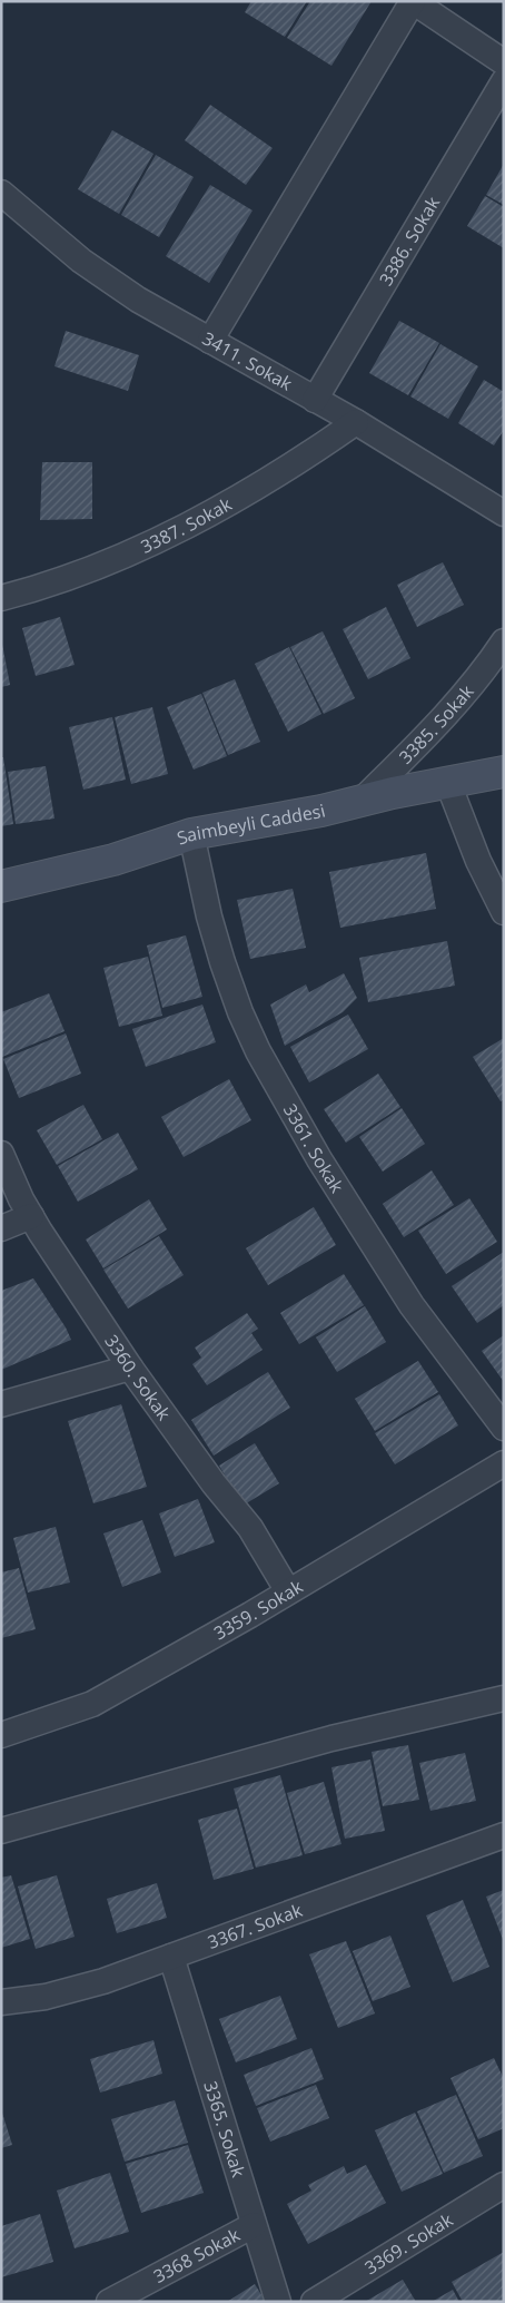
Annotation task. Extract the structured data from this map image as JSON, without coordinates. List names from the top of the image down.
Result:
{
  "streets": {
    "main road": ["Saimbeyli Caddesi"],
    "street": [
      "3386. Sokak",
      "3411. Sokak",
      "3387. Sokak",
      "3385. Sokak",
      "3361. Sokak",
      "3360. Sokak",
      "3359. Sokak",
      "3367. Sokak",
      "3365. Sokak",
      "3369. Sokak",
      "3368 Sokak"
    ]
  },
  "crossings": [
    ["3386. Sokak", "3411. Sokak"],
    ["3411. Sokak", "3387. Sokak"],
    ["3385. Sokak", "Saimbeyli Caddesi"],
    ["Saimbeyli Caddesi", "3361. Sokak"],
    ["3360. Sokak", "3359. Sokak"],
    ["3367. Sokak", "3365. Sokak"],
    ["3365. Sokak", "3368 Sokak"]
  ]
}
